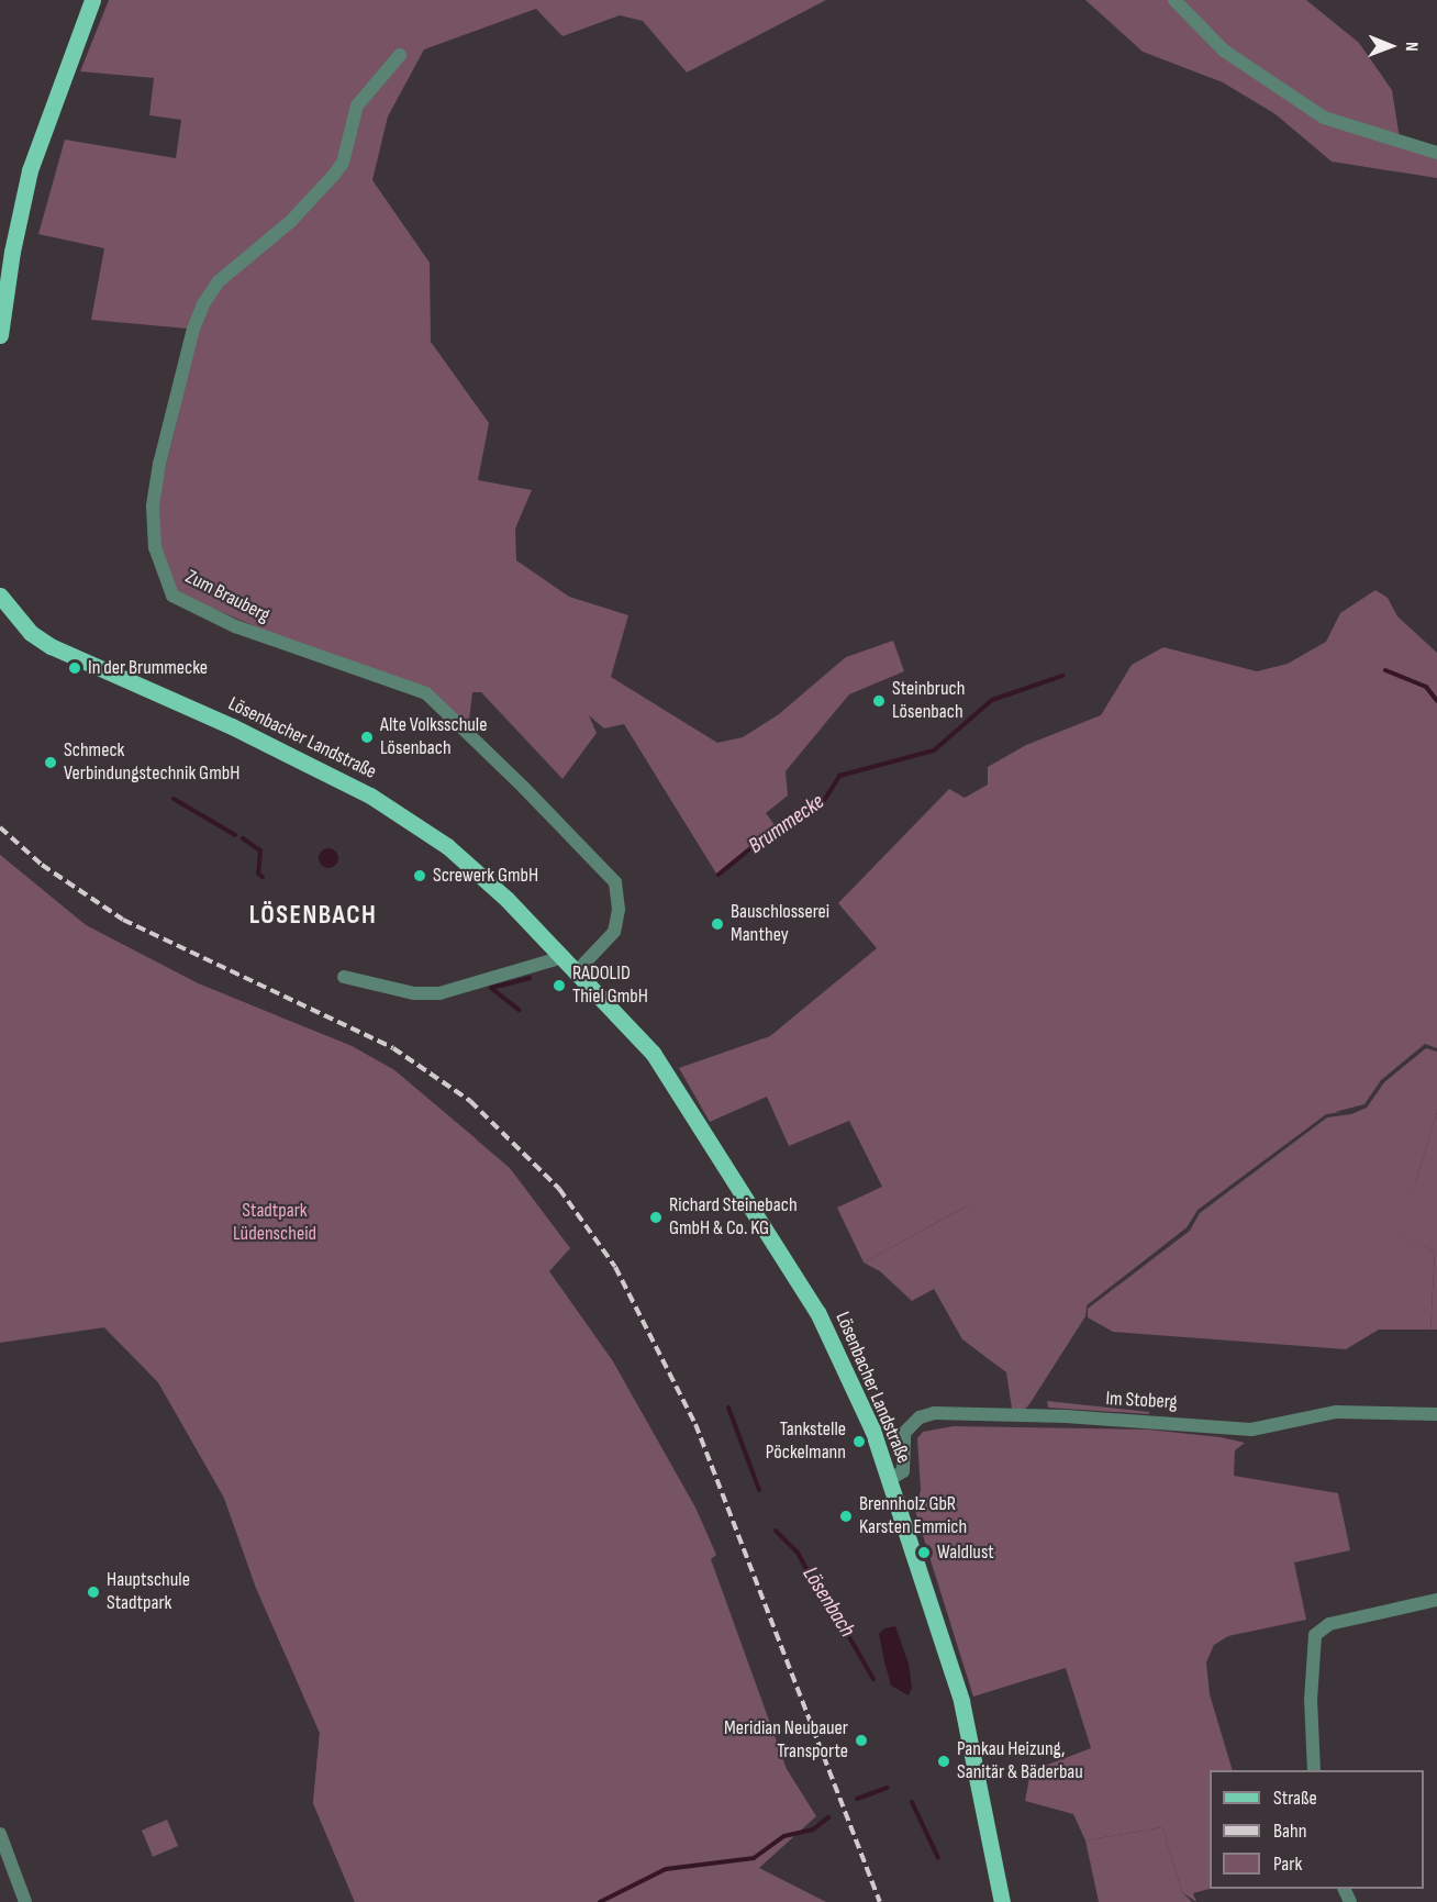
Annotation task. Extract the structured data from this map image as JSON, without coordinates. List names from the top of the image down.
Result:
{
  "streets": {
    "main road": ["Lösenbacher Landstraße"],
    "street": ["Zum Brauberg", "Im Stoberg"]
  },
  "crossings": [
    ["Zum Brauberg", "Lösenbacher Landstraße"],
    ["Lösenbacher Landstraße", "Im Stoberg"]
  ],
  "districts": ["LÖSENBACH"],
  "water": ["Brummecke", "Lösenbach"],
  "parks": ["Stadtpark Lüdenscheid"],
  "places": [
    "In der Brummecke",
    "Steinbruch Lösenbach",
    "Alte Volksschule Lösenbach",
    "Schmeck Verbindungstechnik GmbH",
    "Screwerk GmbH",
    "Bauschlosserei Manthey",
    "RADOLID Thiel GmbH",
    "Richard Steinebach GmbH & Co. KG",
    "Tankstelle Pöckelmann",
    "Brennholz GbR Karsten Emmich",
    "Waldlust",
    "Hauptschule Stadtpark",
    "Meridian Neubauer Transporte",
    "Pankau Heizung, Sanitär & Bäderbau"
  ],
  "legend": ["Straße", "Bahn", "Park"],
  "north": "right"
}
